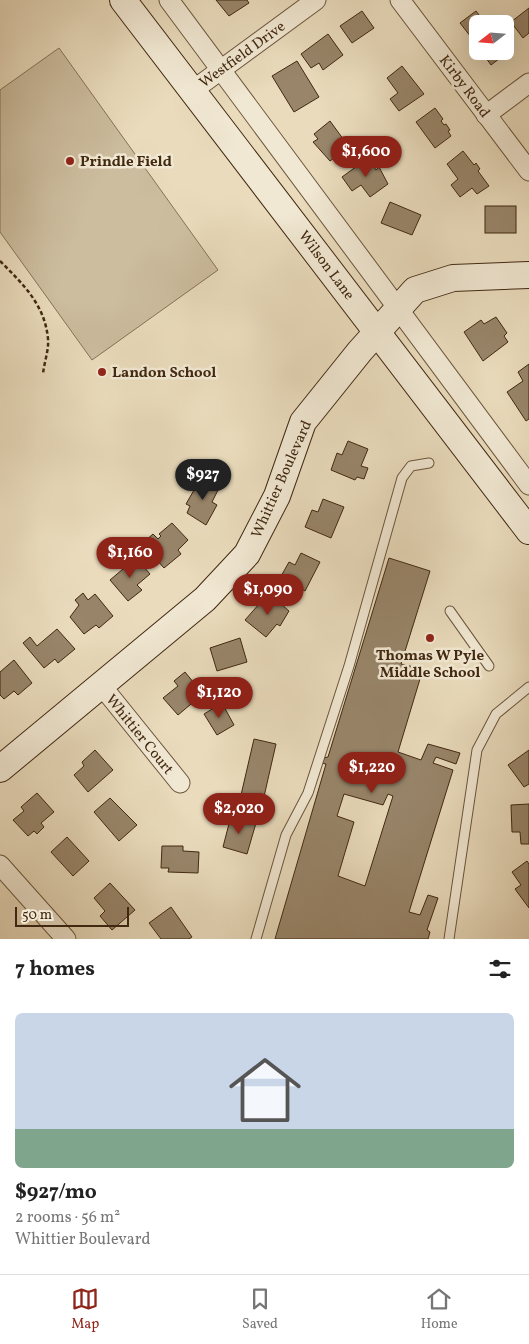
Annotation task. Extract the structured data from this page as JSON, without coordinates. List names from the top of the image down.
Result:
{
  "streets": {
    "street": [
      "Westfield Drive",
      "Kirby Road",
      "Wilson Lane",
      "Whittier Boulevard",
      "Whittier Court"
    ]
  },
  "crossings": [
    ["Westfield Drive", "Wilson Lane"],
    ["Wilson Lane", "Whittier Boulevard"],
    ["Whittier Boulevard", "Whittier Court"]
  ],
  "places": ["Prindle Field", "Landon School", "Thomas W Pyle Middle School"],
  "scale_bar": "50 m",
  "north": "left",
  "page": {
    "price": [
      "$1,600",
      "$927",
      "$1,160",
      "$1,090",
      "$1,120",
      "$1,220",
      "$2,020"
    ],
    "scale": "50 m",
    "heading": "7 homes",
    "list": [
      {
        "name": "$927/mo",
        "note": "2 rooms · 56 m² · Whittier Boulevard"
      }
    ],
    "tabs": ["Map", "Saved", "Home"]
  }
}
